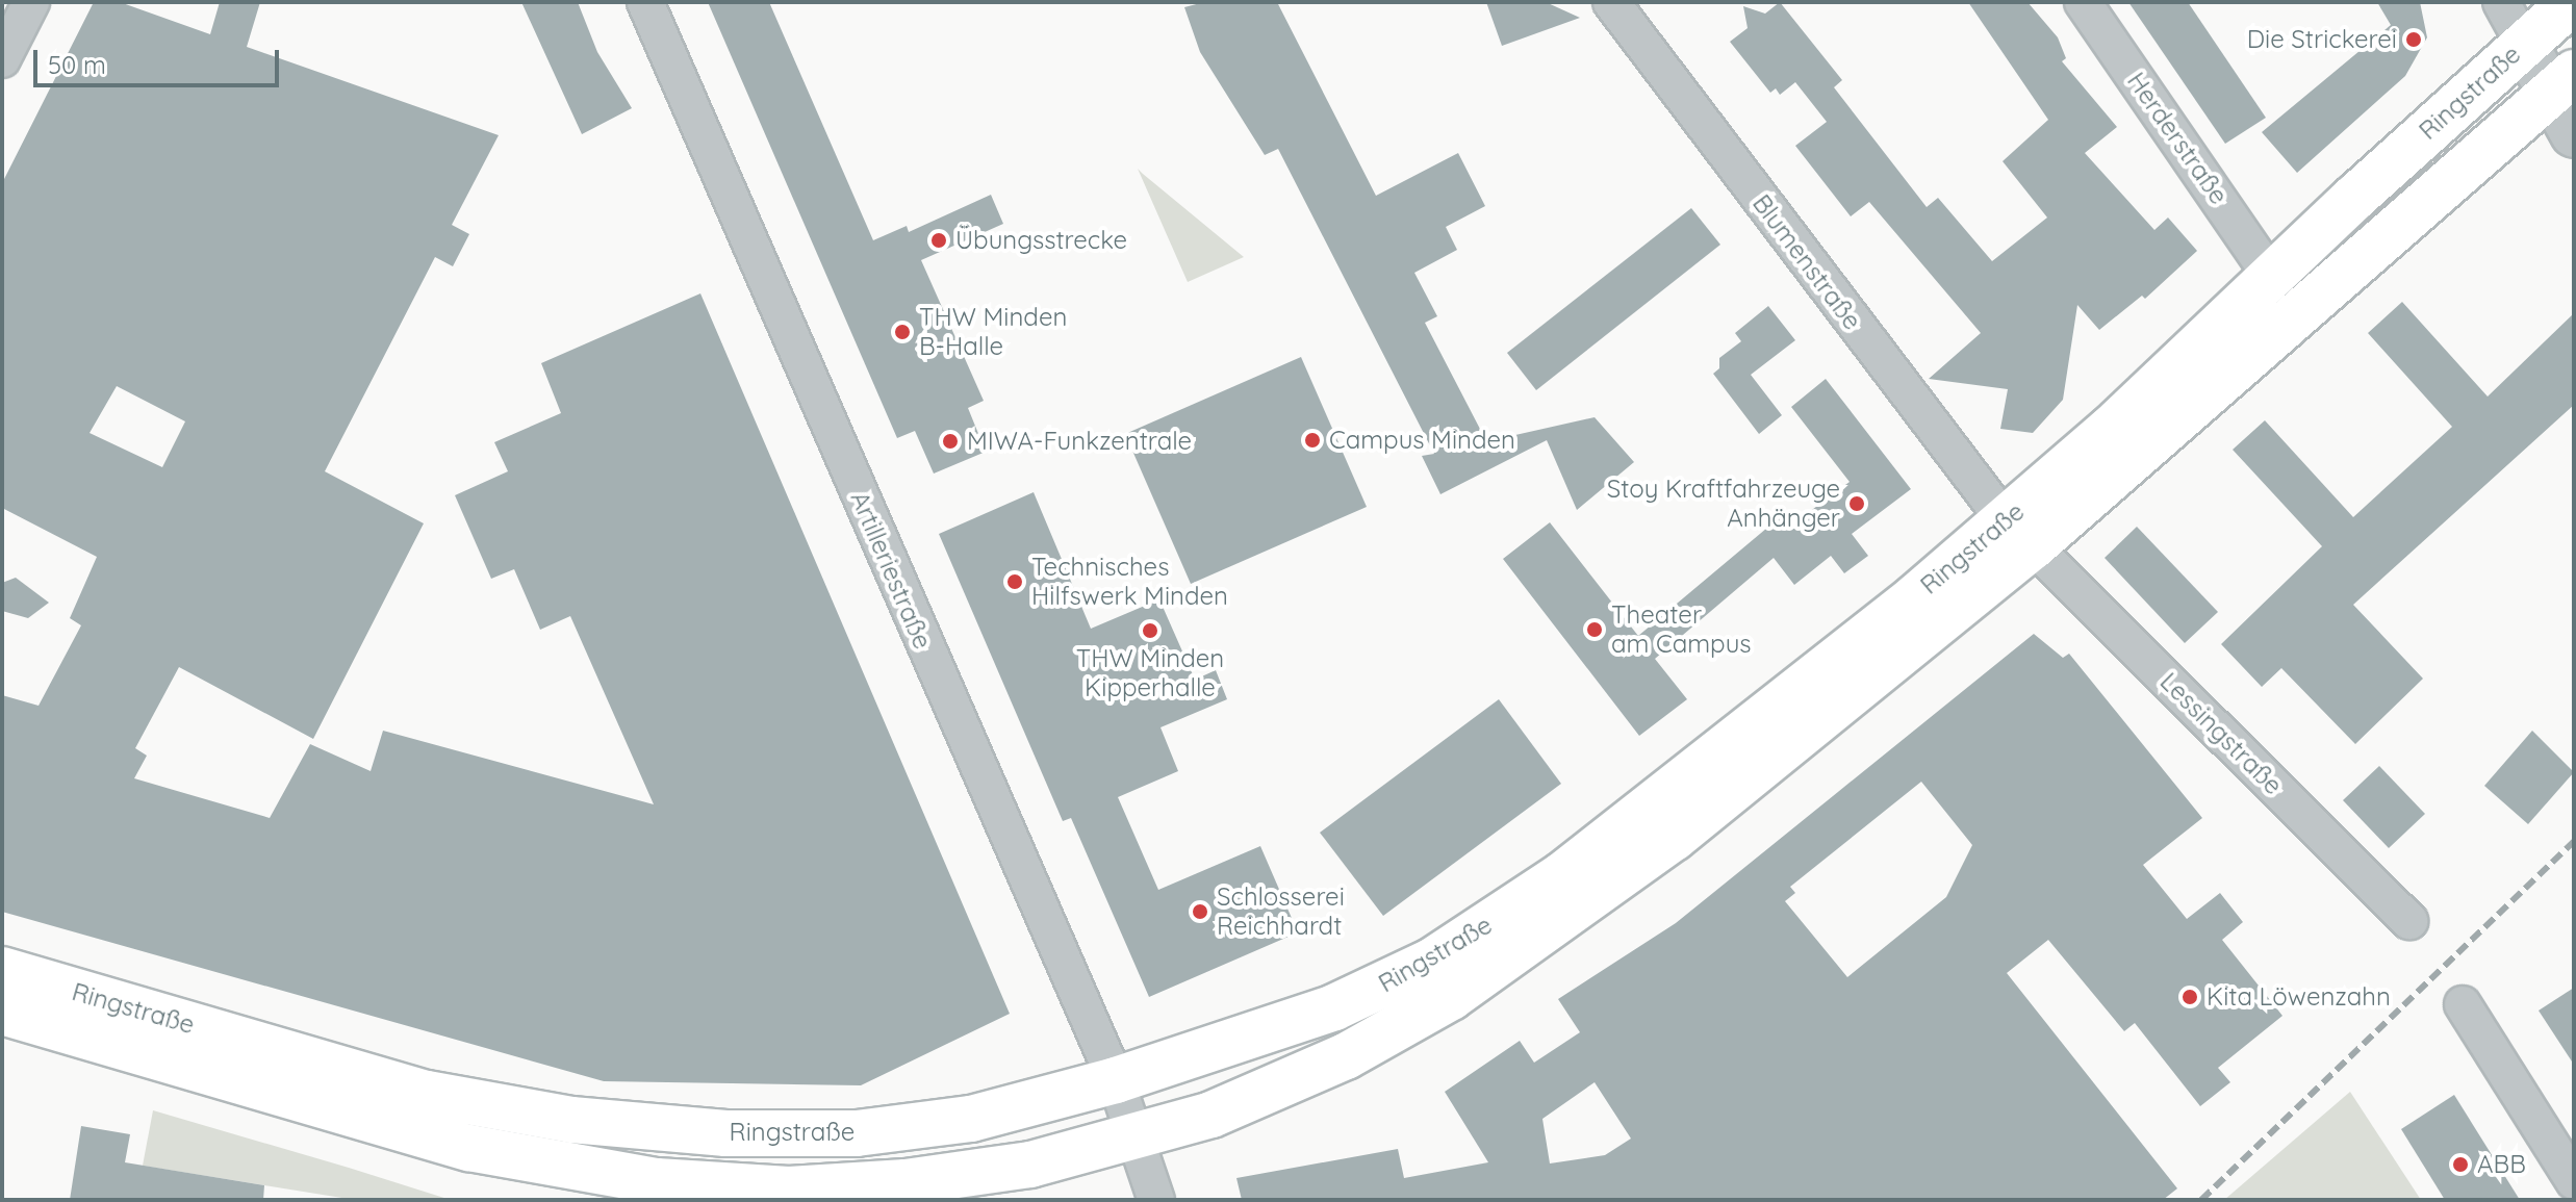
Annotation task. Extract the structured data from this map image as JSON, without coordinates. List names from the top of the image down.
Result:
{
  "streets": {
    "main road": ["Ringstraße"],
    "street": [
      "Herderstraße",
      "Blumenstraße",
      "Artilleriestraße",
      "Lessingstraße"
    ]
  },
  "crossings": [
    ["Ringstraße", "Herderstraße"],
    ["Ringstraße", "Blumenstraße"],
    ["Ringstraße", "Artilleriestraße"],
    ["Ringstraße", "Lessingstraße"],
    ["Blumenstraße", "Lessingstraße"]
  ],
  "places": [
    "Die Strickerei",
    "Übungsstrecke",
    "THW Minden B-Halle",
    "Campus Minden",
    "MIWA-Funkzentrale",
    "Stoy Kraftfahrzeuge Anhänger",
    "Technisches Hilfswerk Minden",
    "Theater am Campus",
    "THW Minden Kipperhalle",
    "Schlosserei Reichhardt",
    "Kita Löwenzahn",
    "ABB"
  ],
  "scale_bar": "50 m"
}
